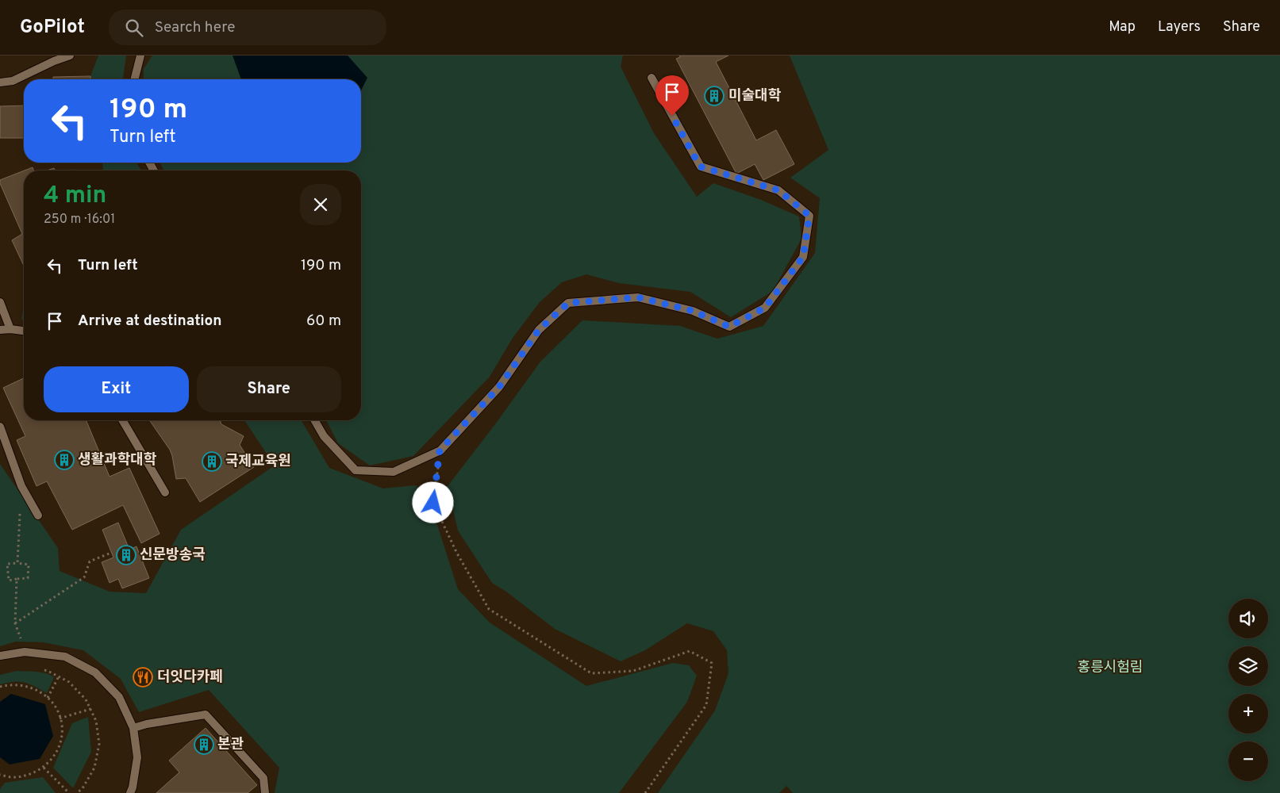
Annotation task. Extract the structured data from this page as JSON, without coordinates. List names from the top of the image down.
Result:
{
  "parks": ["홍릉시험림"],
  "places": {
    "building": [
      "미술대학",
      "생활과학대학",
      "국제교육원",
      "신문방송국",
      "본관"
    ],
    "restaurant": ["더잇다카페"]
  },
  "page": {
    "header": "GoPilot",
    "search": "Search here",
    "nav": ["Map", "Layers", "Share"],
    "turn": ["190 m", "Turn left"],
    "heading": ["4 min", "250 m · 16:01"],
    "list": [
      {
        "name": "Turn left",
        "value": "190 m"
      },
      {
        "name": "Arrive at destination",
        "value": "60 m"
      }
    ],
    "buttons": ["Exit", "Share"],
    "map_buttons": ["+", "−"]
  }
}
